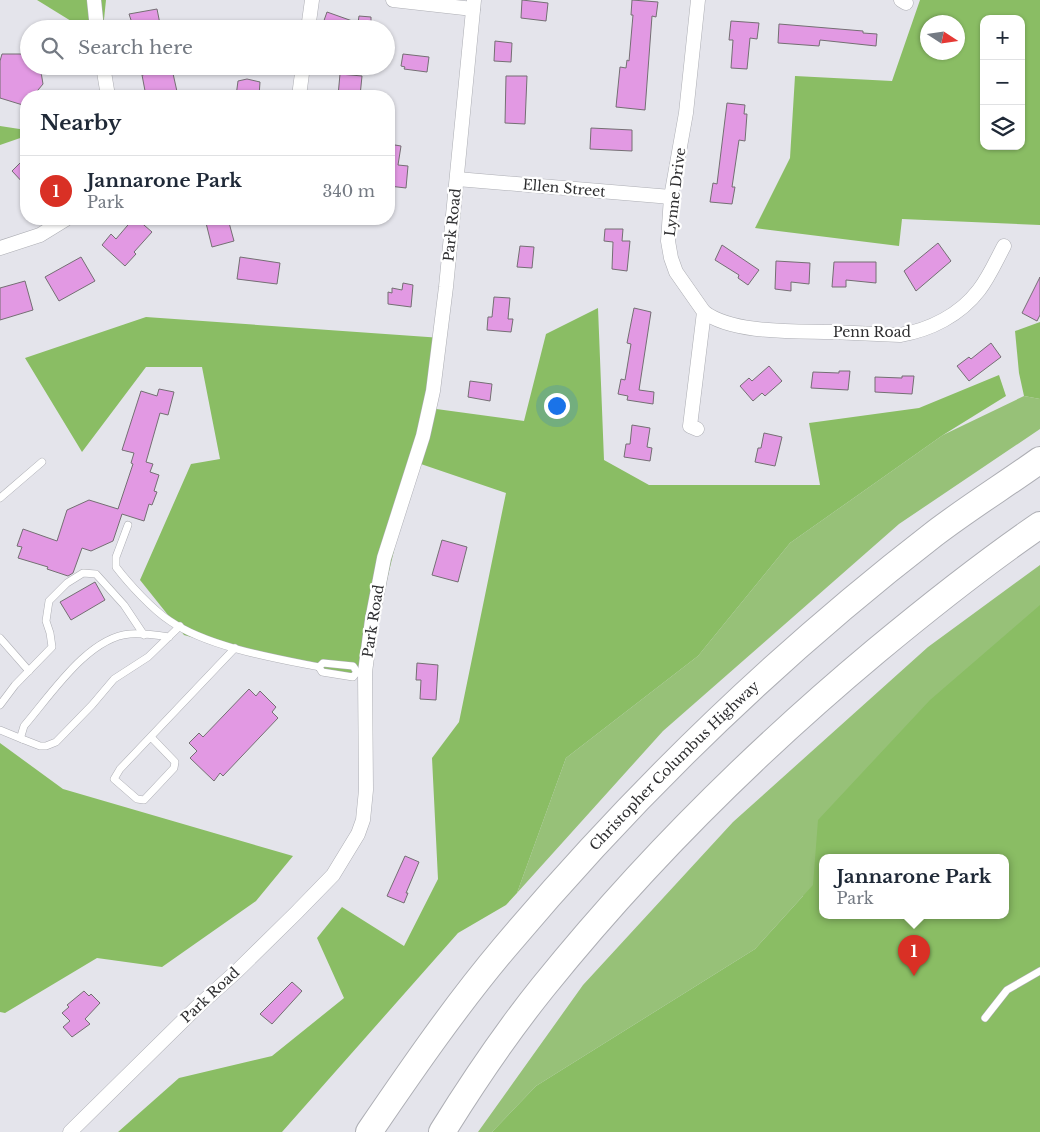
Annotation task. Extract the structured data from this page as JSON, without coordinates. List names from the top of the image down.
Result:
{
  "streets": {
    "highway": ["Christopher Columbus Highway"],
    "street": [
      "Ellen Street",
      "Lynne Drive",
      "Park Road",
      "Penn Road"
    ]
  },
  "crossings": [
    ["Ellen Street", "Lynne Drive"],
    ["Ellen Street", "Park Road"],
    ["Lynne Drive", "Penn Road"]
  ],
  "north": "right",
  "page": {
    "map_buttons": ["+", "−"],
    "search": "Search here",
    "heading": "Nearby",
    "list": [
      {
        "mark": "1",
        "name": "Jannarone Park",
        "note": "Park",
        "value": "340 m"
      }
    ],
    "popup": ["Jannarone Park", "Park"],
    "pins": "1"
  }
}
